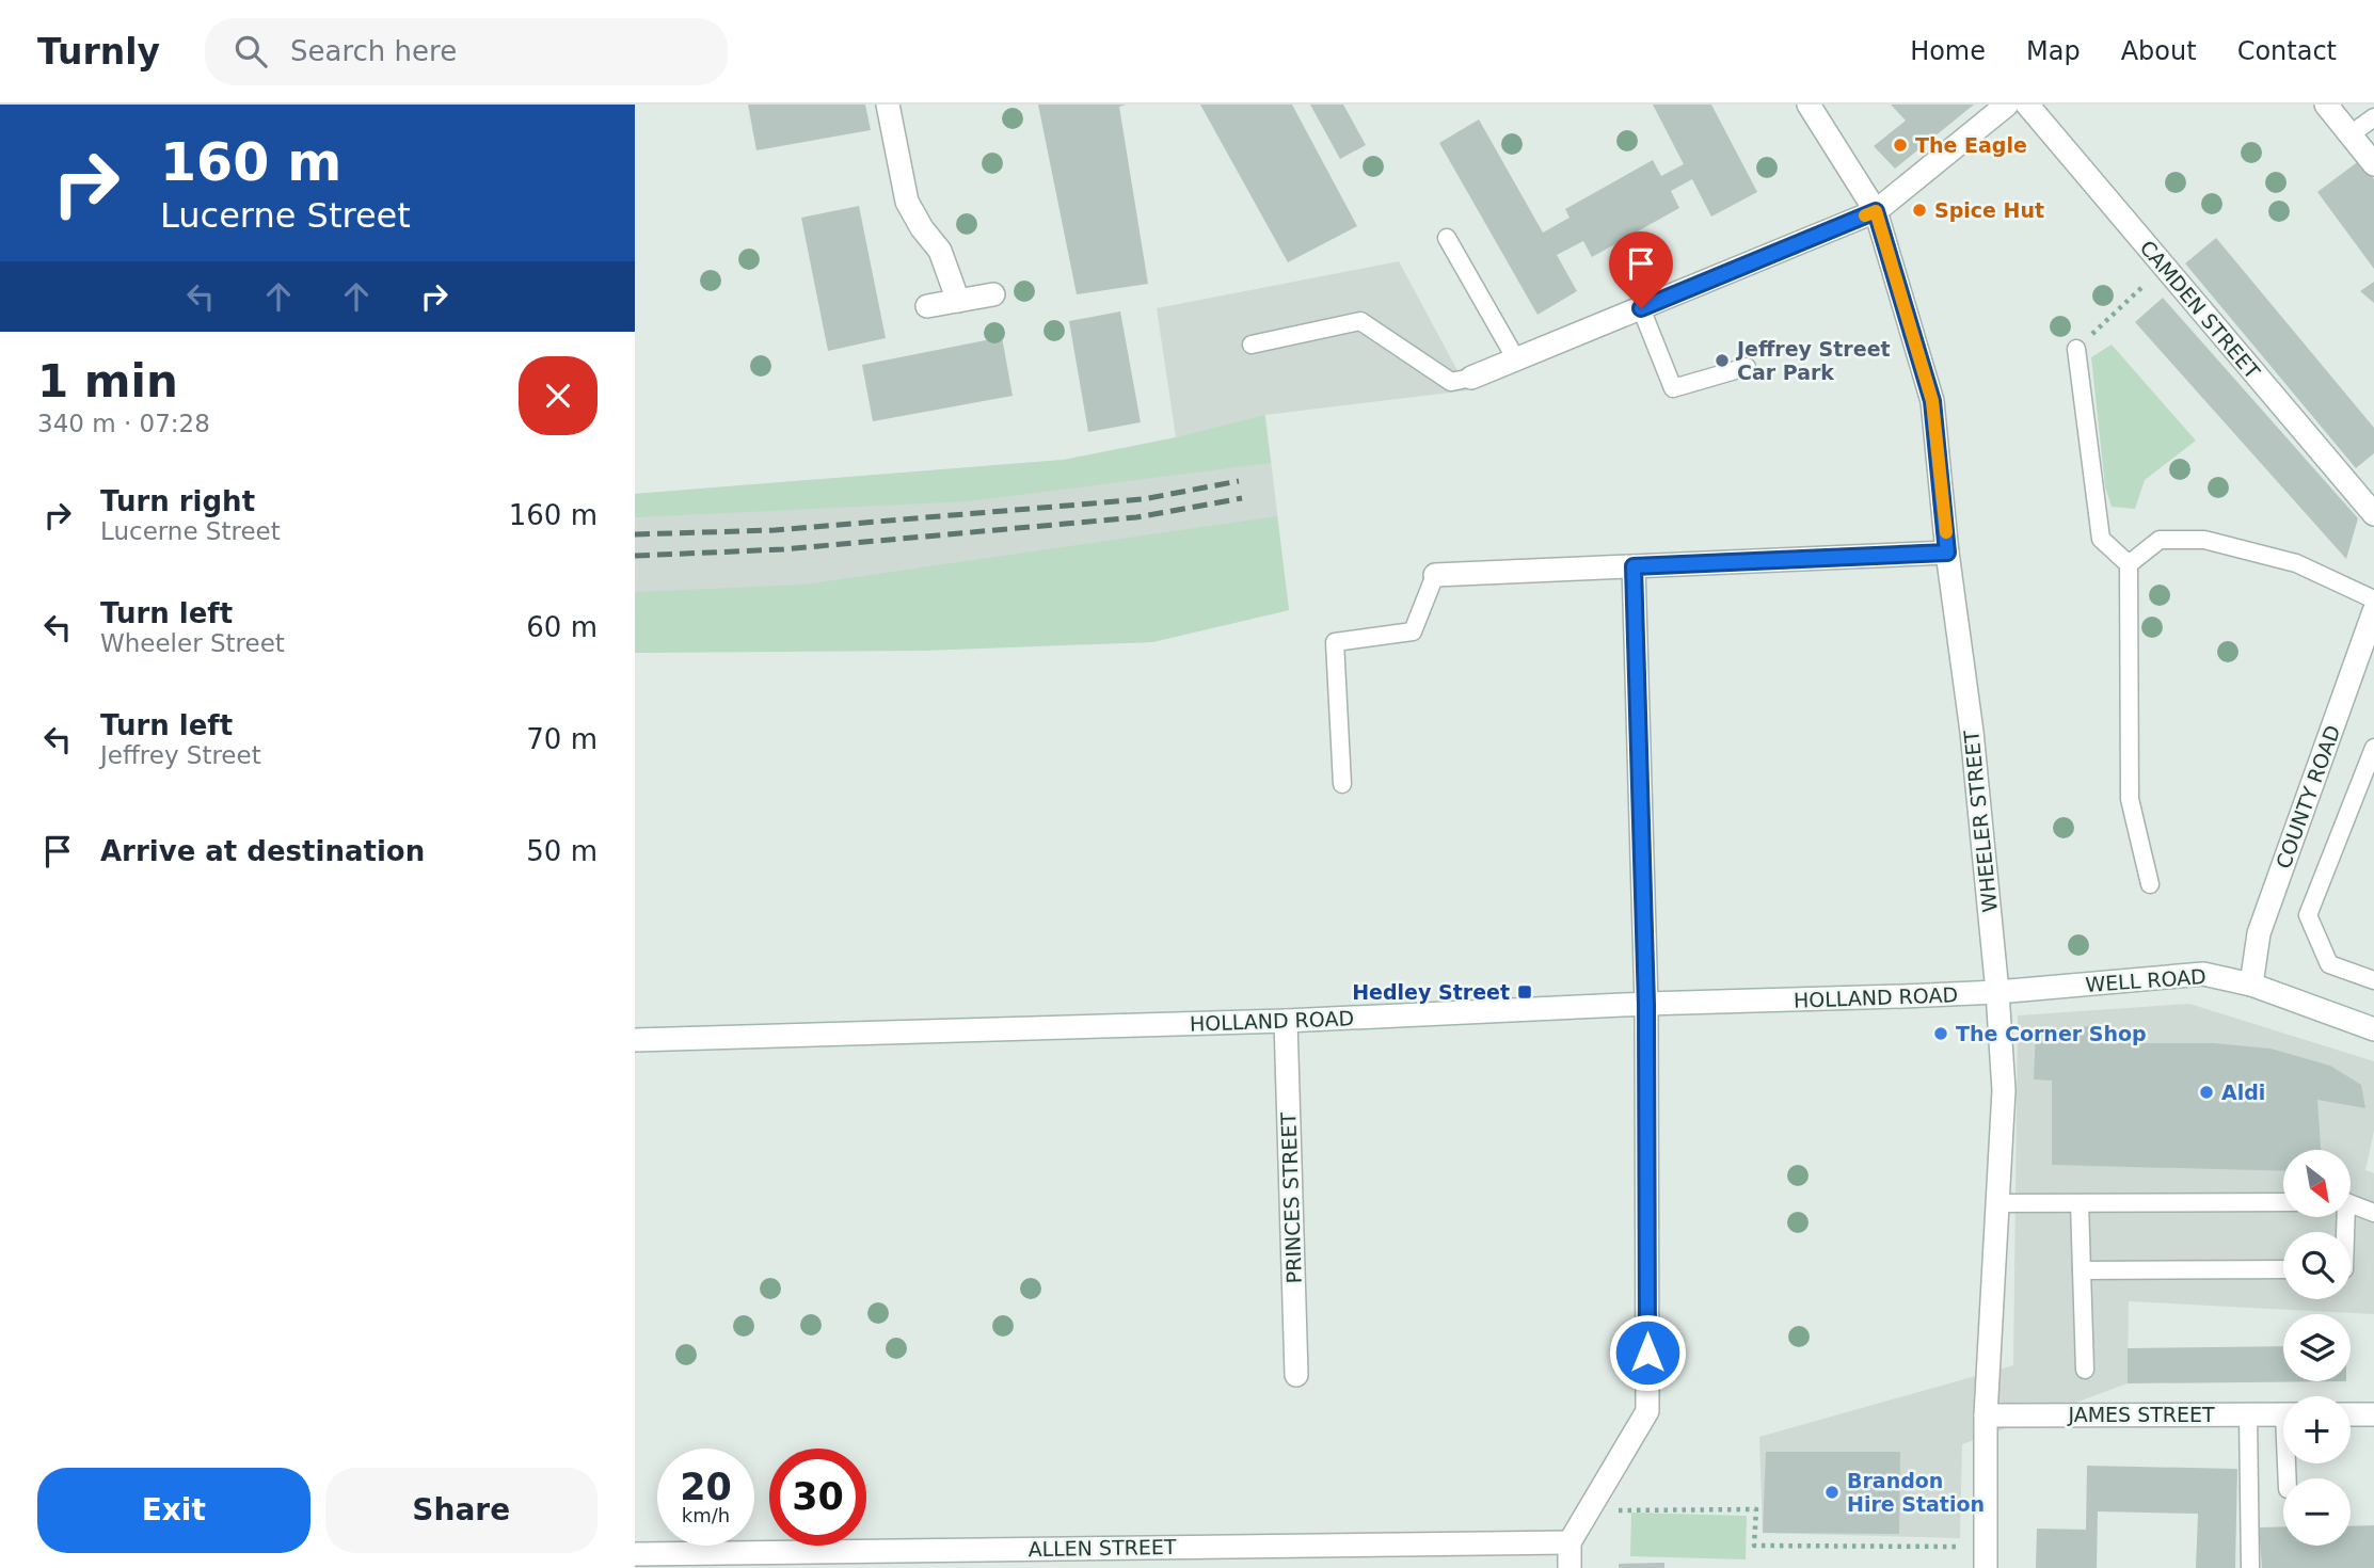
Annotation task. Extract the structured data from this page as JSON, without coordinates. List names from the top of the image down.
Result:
{
  "streets": {
    "street": [
      "CAMDEN STREET",
      "COUNTY ROAD",
      "WHEELER STREET",
      "WELL ROAD",
      "HOLLAND ROAD",
      "PRINCES STREET",
      "JAMES STREET",
      "ALLEN STREET"
    ]
  },
  "crossings": [
    ["COUNTY ROAD", "WELL ROAD"],
    ["WHEELER STREET", "WELL ROAD"],
    ["WHEELER STREET", "HOLLAND ROAD"],
    ["WHEELER STREET", "JAMES STREET"],
    ["WELL ROAD", "HOLLAND ROAD"],
    ["HOLLAND ROAD", "PRINCES STREET"]
  ],
  "places": {
    "other": [
      "The Eagle",
      "Spice Hut",
      "Jeffrey Street Car Park",
      "The Corner Shop",
      "Aldi",
      "Brandon Hire Station"
    ],
    "transit": ["Hedley Street"]
  },
  "north": "bottom right",
  "page": {
    "header": "Turnly",
    "search": "Search here",
    "nav": [
      "Home",
      "Map",
      "About",
      "Contact"
    ],
    "turn": ["160 m", "Lucerne Street"],
    "heading": ["1 min", "340 m · 07:28"],
    "list": [
      {
        "name": "Turn right",
        "note": "Lucerne Street",
        "value": "160 m"
      },
      {
        "name": "Turn left",
        "note": "Wheeler Street",
        "value": "60 m"
      },
      {
        "name": "Turn left",
        "note": "Jeffrey Street",
        "value": "70 m"
      },
      {
        "name": "Arrive at destination",
        "value": "50 m"
      }
    ],
    "map_buttons": ["+", "−"],
    "speed": "20 km/h",
    "limit": "30",
    "buttons": ["Exit", "Share"]
  }
}
